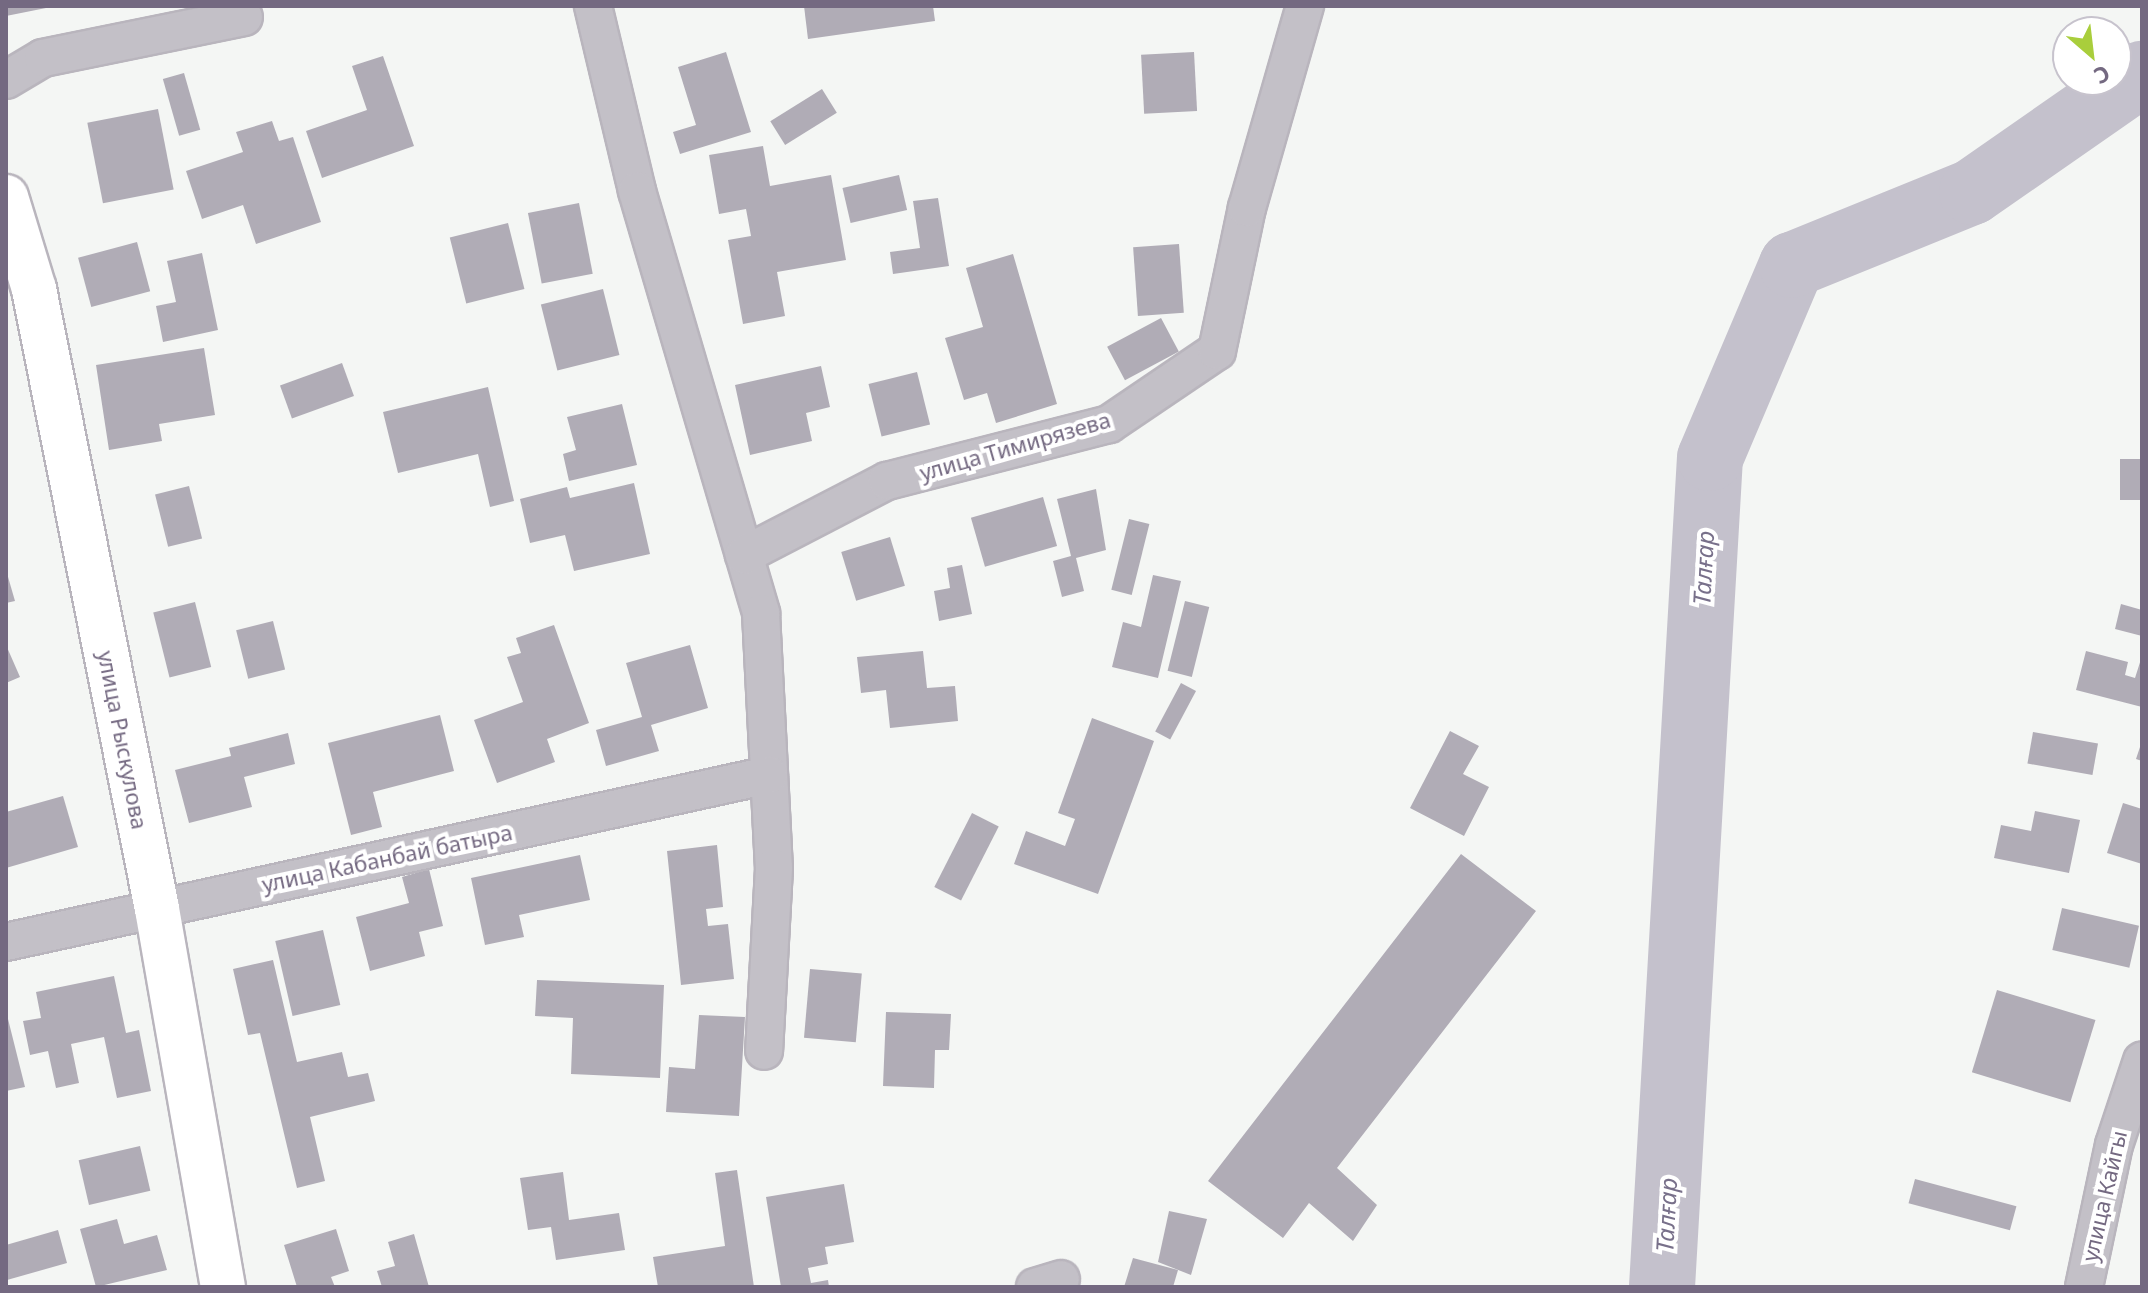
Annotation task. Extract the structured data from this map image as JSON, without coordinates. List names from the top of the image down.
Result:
{
  "streets": {
    "street": [
      "улица Тимирязева",
      "улица Рыскулова",
      "улица Кабанбай батыра",
      "улица Кайгы"
    ]
  },
  "crossings": [
    ["улица Рыскулова", "улица Кабанбай батыра"]
  ],
  "water": ["Талғар"],
  "north": "bottom right"
}
